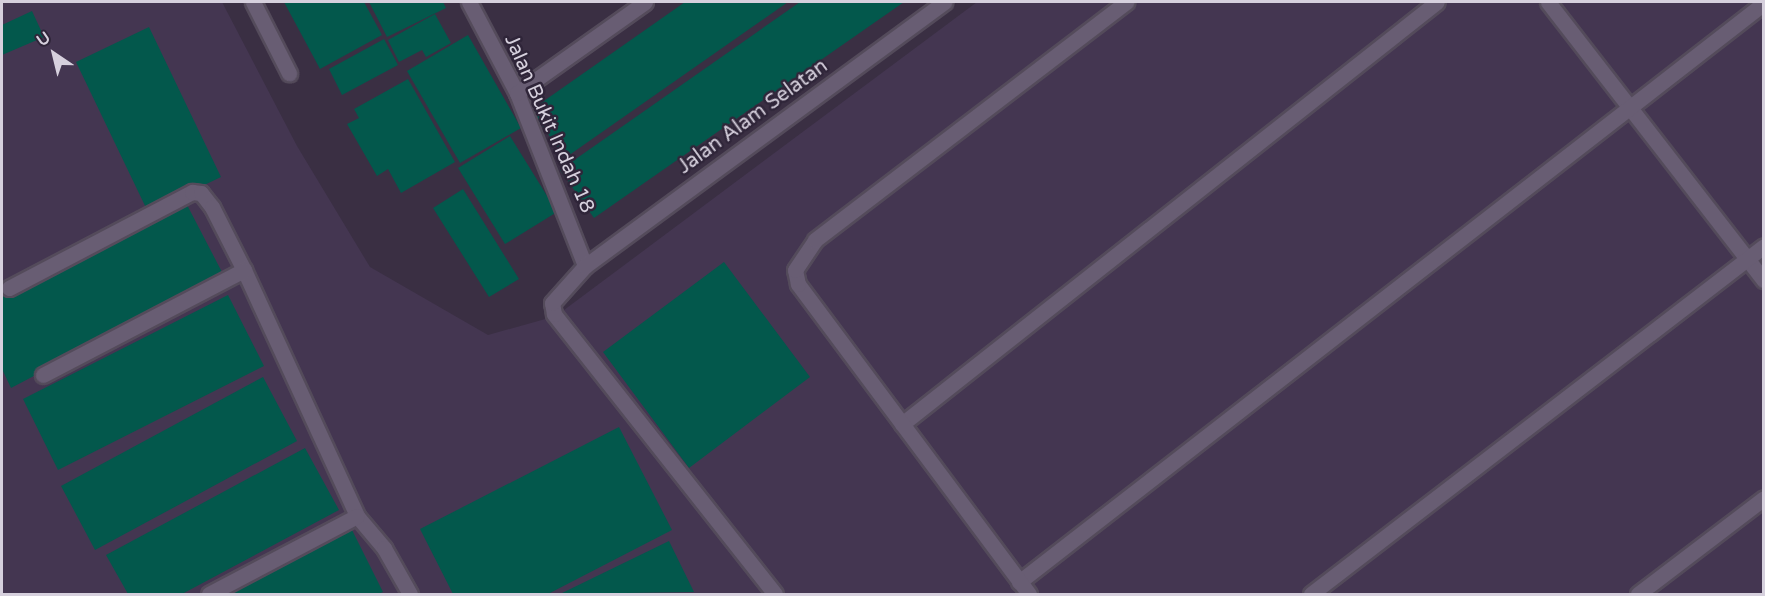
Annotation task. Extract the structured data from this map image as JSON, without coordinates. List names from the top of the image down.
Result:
{
  "streets": {
    "street": ["Jalan Alam Selatan", "Jalan Bukit Indah 18"]
  },
  "crossings": [
    ["Jalan Alam Selatan", "Jalan Bukit Indah 18"]
  ],
  "north": "top left"
}
